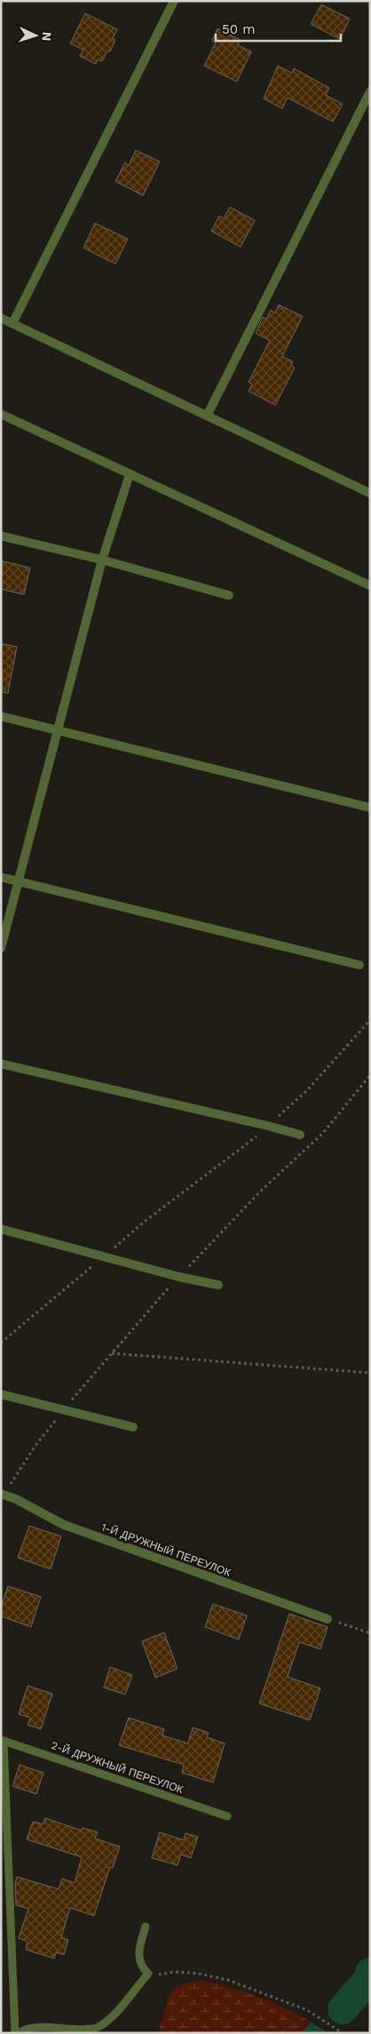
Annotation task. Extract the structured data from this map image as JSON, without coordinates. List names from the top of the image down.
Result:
{
  "streets": {
    "street": ["1-Й ДРУЖНЫЙ ПЕРЕУЛОК"],
    "lane": ["2-Й ДРУЖНЫЙ ПЕРЕУЛОК"]
  },
  "scale_bar": "50 m",
  "north": "right"
}
